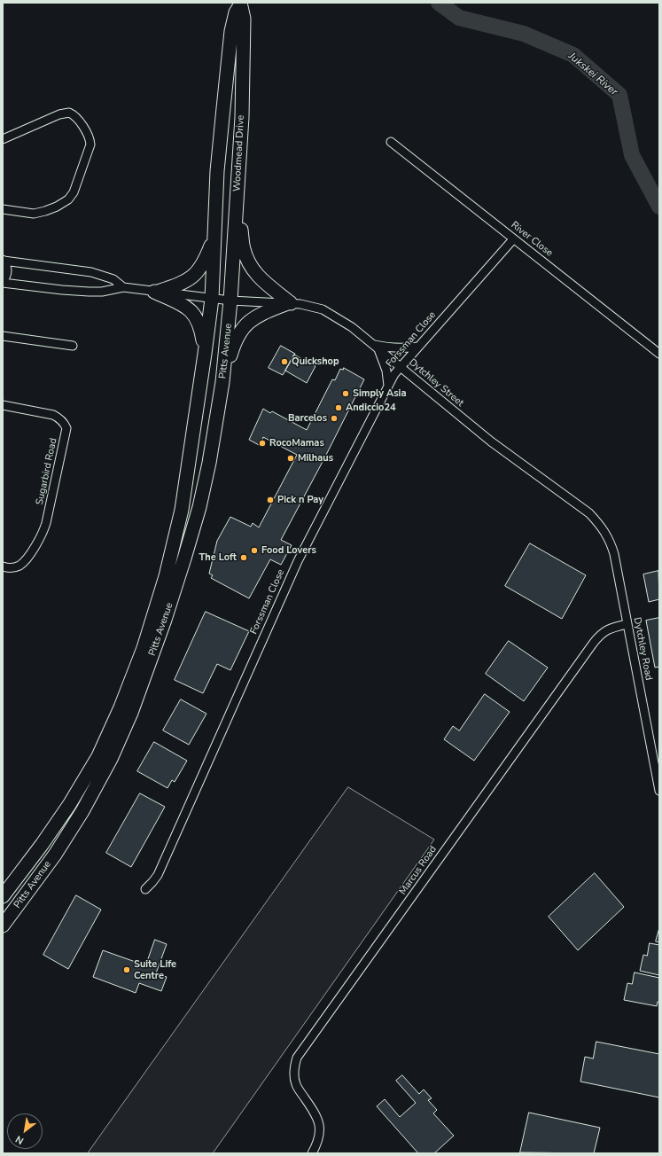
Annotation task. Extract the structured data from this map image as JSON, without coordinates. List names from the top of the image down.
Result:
{
  "streets": {
    "main road": ["Woodmead Drive", "Pitts Avenue"],
    "street": [
      "River Close",
      "Forssman Close",
      "Dytchley Street",
      "Sugarbird Road",
      "Dytchley Road",
      "Marcus Road"
    ]
  },
  "crossings": [
    ["Woodmead Drive", "Pitts Avenue"],
    ["Woodmead Drive", "Dytchley Street"],
    ["River Close", "Forssman Close"],
    ["Forssman Close", "Dytchley Street"],
    ["Pitts Avenue", "Dytchley Street"],
    ["Dytchley Street", "Dytchley Road"],
    ["Dytchley Road", "Marcus Road"]
  ],
  "water": ["Jukskei River"],
  "places": [
    "Quickshop",
    "Simply Asia",
    "Andiccio24",
    "Barcelos",
    "RocoMamas",
    "Milhaus",
    "Pick n Pay",
    "Food Lovers",
    "The Loft",
    "Suite Life Centre"
  ],
  "north": "bottom left"
}
